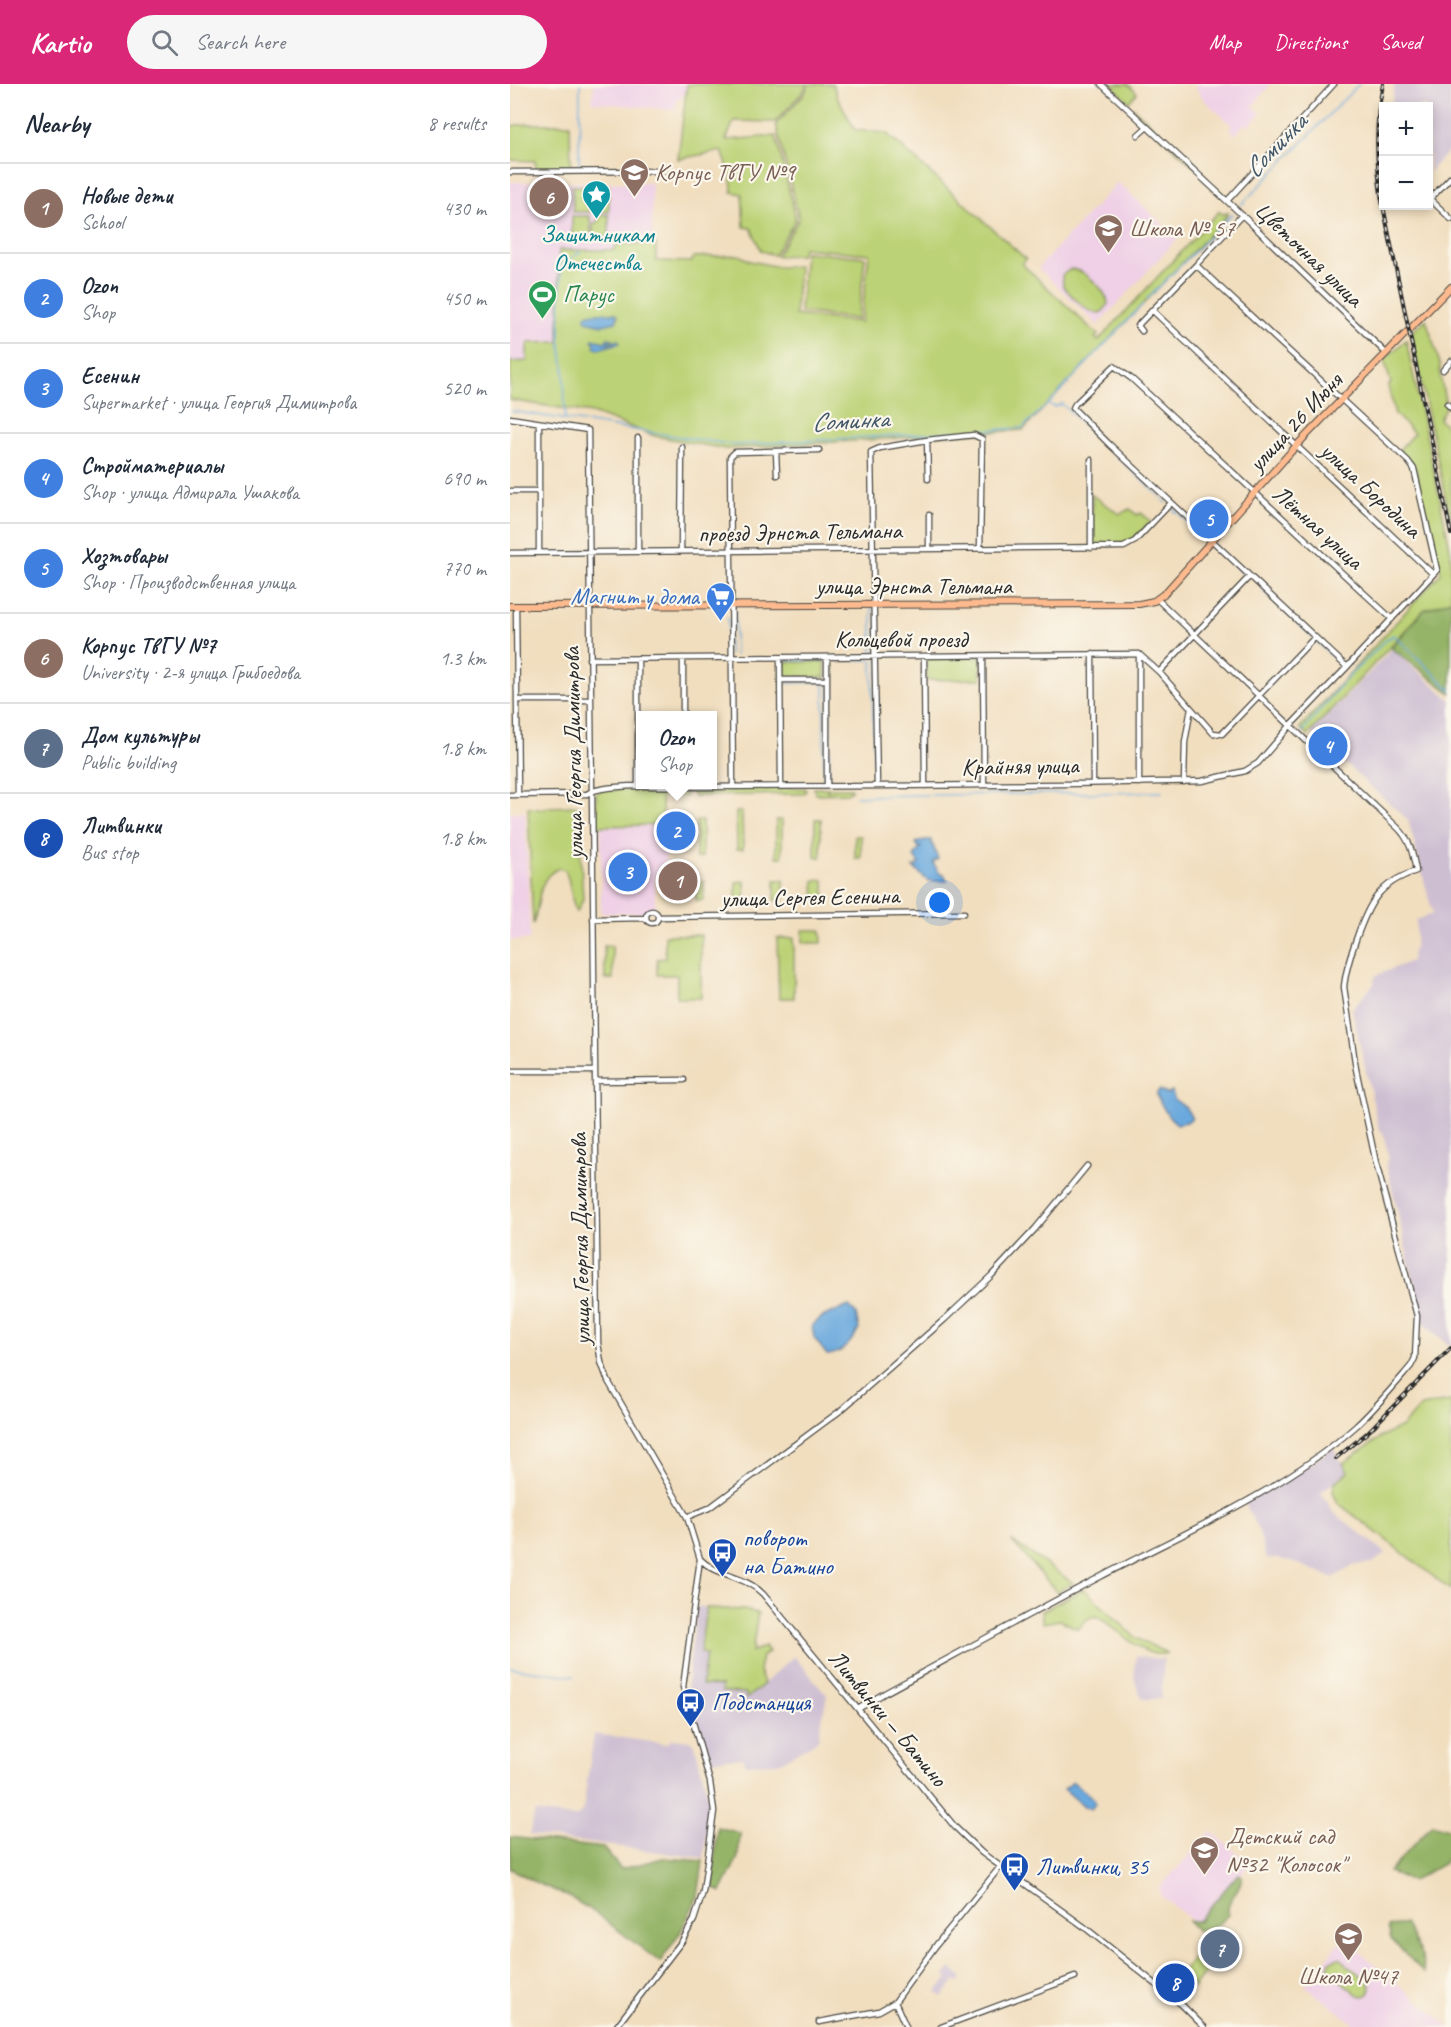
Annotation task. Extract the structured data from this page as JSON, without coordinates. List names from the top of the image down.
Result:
{
  "streets": {
    "main road": ["улица 26 Июня", "улица Эрнста Тельмана"],
    "street": [
      "Цветочная улица",
      "улица Бородина",
      "Лётная улица",
      "проезд Эрнста Тельмана",
      "Кольцевой проезд",
      "улица Георгия Димитрова",
      "Крайняя улица",
      "улица Сергея Есенина",
      "Литвинки — Батино"
    ]
  },
  "crossings": [
    ["Цветочная улица", "улица 26 Июня"],
    ["улица 26 Июня", "улица Бородина"],
    ["улица 26 Июня", "Лётная улица"],
    ["улица Бородина", "Крайняя улица"],
    ["Лётная улица", "проезд Эрнста Тельмана"],
    ["Лётная улица", "Крайняя улица"],
    ["проезд Эрнста Тельмана", "улица Георгия Димитрова"],
    ["улица Эрнста Тельмана", "улица Георгия Димитрова"],
    ["Кольцевой проезд", "улица Георгия Димитрова"],
    ["улица Георгия Димитрова", "Крайняя улица"],
    ["улица Георгия Димитрова", "улица Сергея Есенина"],
    ["улица Георгия Димитрова", "Литвинки — Батино"]
  ],
  "water": ["Соминка"],
  "places": {
    "school or university": [
      "Корпус ТвГУ №9",
      "Школа № 57",
      "Детский сад №32 \"Колосок\"",
      "Школа №47"
    ],
    "place": ["Защитникам Отечества"],
    "sports": ["Парус"],
    "supermarket": ["Магнит у дома"],
    "bus stop": ["поворот на Батино", "Подстанция", "Литвинки, 35"]
  },
  "page": {
    "header": "Kartio",
    "search": "Search here",
    "nav": ["Map", "Directions", "Saved"],
    "heading": ["Nearby", "8 results"],
    "map_buttons": ["+", "−"],
    "list": [
      {
        "mark": "1",
        "name": "Новые дети",
        "note": "School",
        "value": "430 m"
      },
      {
        "mark": "2",
        "name": "Ozon",
        "note": "Shop",
        "value": "450 m"
      },
      {
        "mark": "3",
        "name": "Есенин",
        "note": "Supermarket · улица Георгия Димитрова",
        "value": "520 m"
      },
      {
        "mark": "4",
        "name": "Стройматериалы",
        "note": "Shop · улица Адмирала Ушакова",
        "value": "690 m"
      },
      {
        "mark": "5",
        "name": "Хозтовары",
        "note": "Shop · Производственная улица",
        "value": "770 m"
      },
      {
        "mark": "6",
        "name": "Корпус ТвГУ №7",
        "note": "University · 2-я улица Грибоедова",
        "value": "1.3 km"
      },
      {
        "mark": "7",
        "name": "Дом культуры",
        "note": "Public building",
        "value": "1.8 km"
      },
      {
        "mark": "8",
        "name": "Литвинки",
        "note": "Bus stop",
        "value": "1.8 km"
      }
    ],
    "pins": [
      "6",
      "5",
      "4",
      "2",
      "3",
      "1",
      "7",
      "8"
    ],
    "popup": ["Ozon", "Shop"]
  }
}
